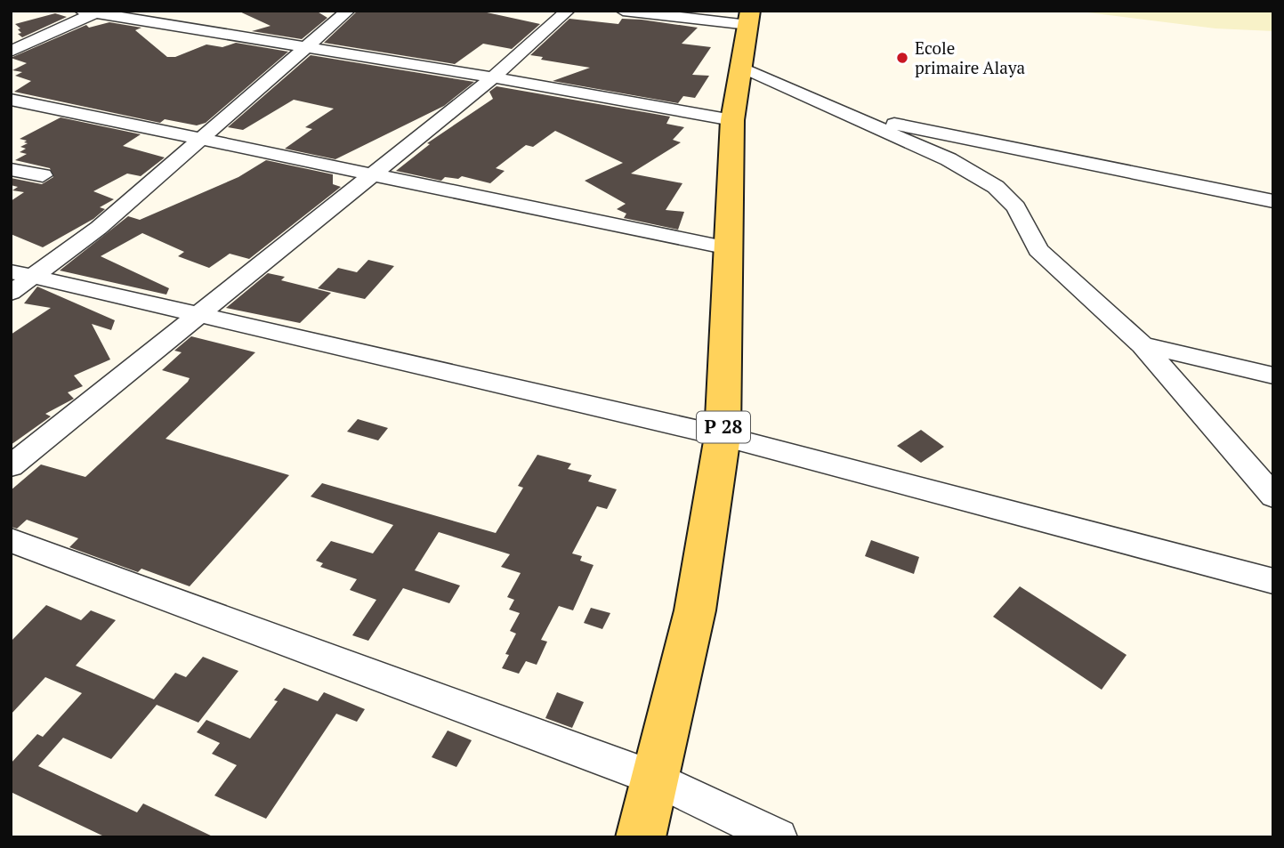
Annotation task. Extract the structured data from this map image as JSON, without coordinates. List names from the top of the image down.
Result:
{
  "streets": {
    "main road": ["P 28"]
  },
  "places": ["Ecole primaire Alaya"]
}
